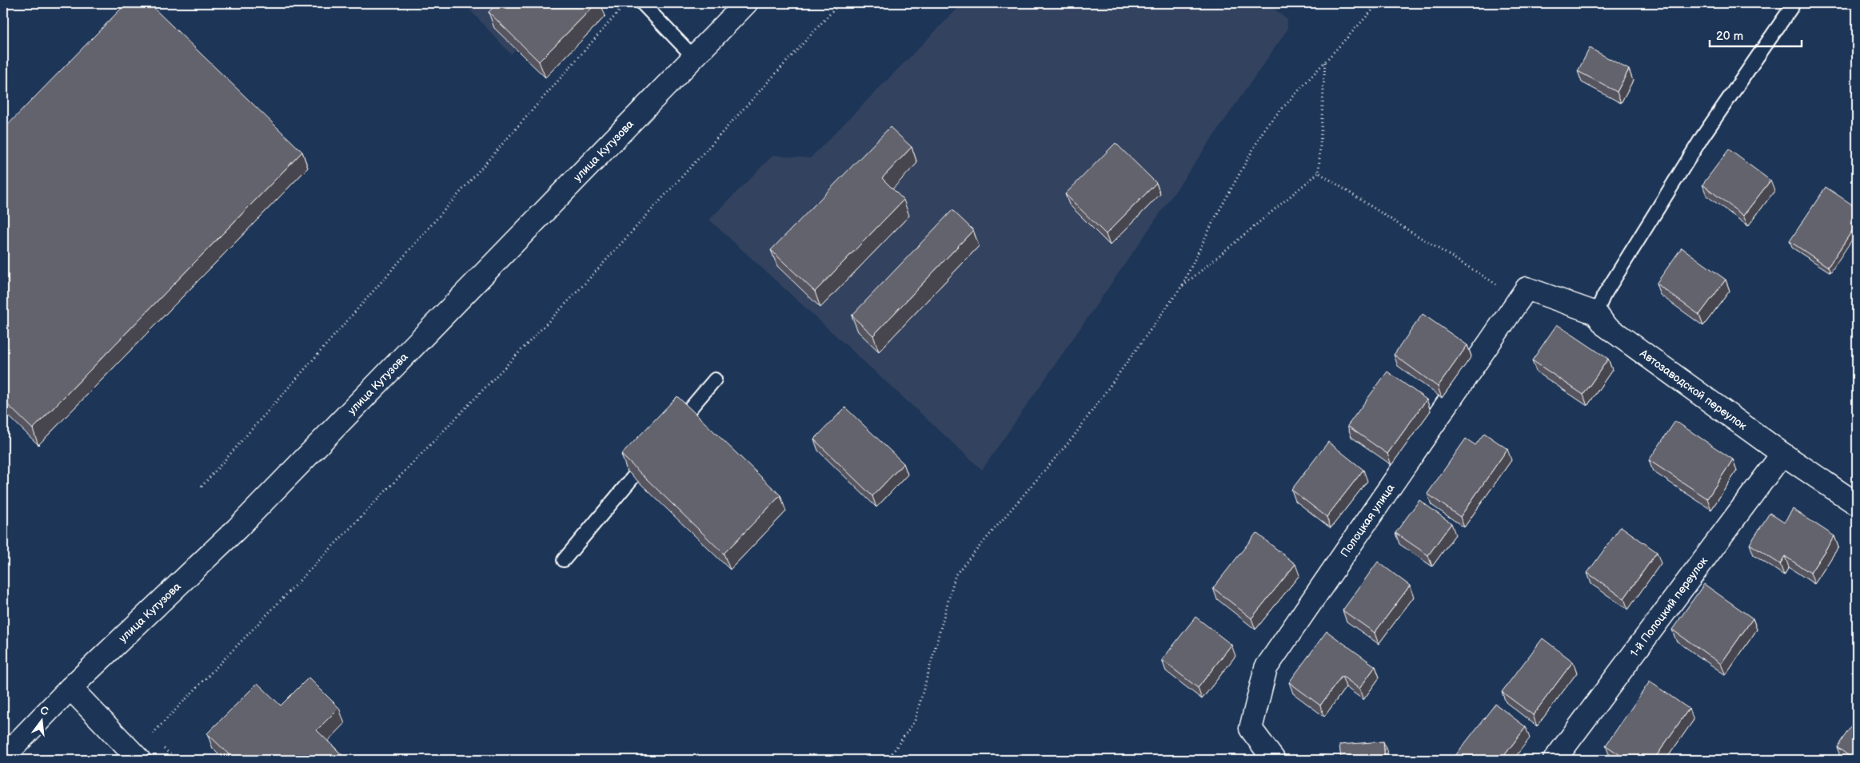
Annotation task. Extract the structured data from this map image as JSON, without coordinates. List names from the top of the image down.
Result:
{
  "streets": {
    "street": [
      "улица Кутузова",
      "Автозаводской переулок",
      "Полоцкая улица",
      "1-й Полоцкий переулок"
    ]
  },
  "crossings": [
    ["Автозаводской переулок", "Полоцкая улица"],
    ["Автозаводской переулок", "1-й Полоцкий переулок"]
  ],
  "scale_bar": "20 m",
  "north": "top"
}
